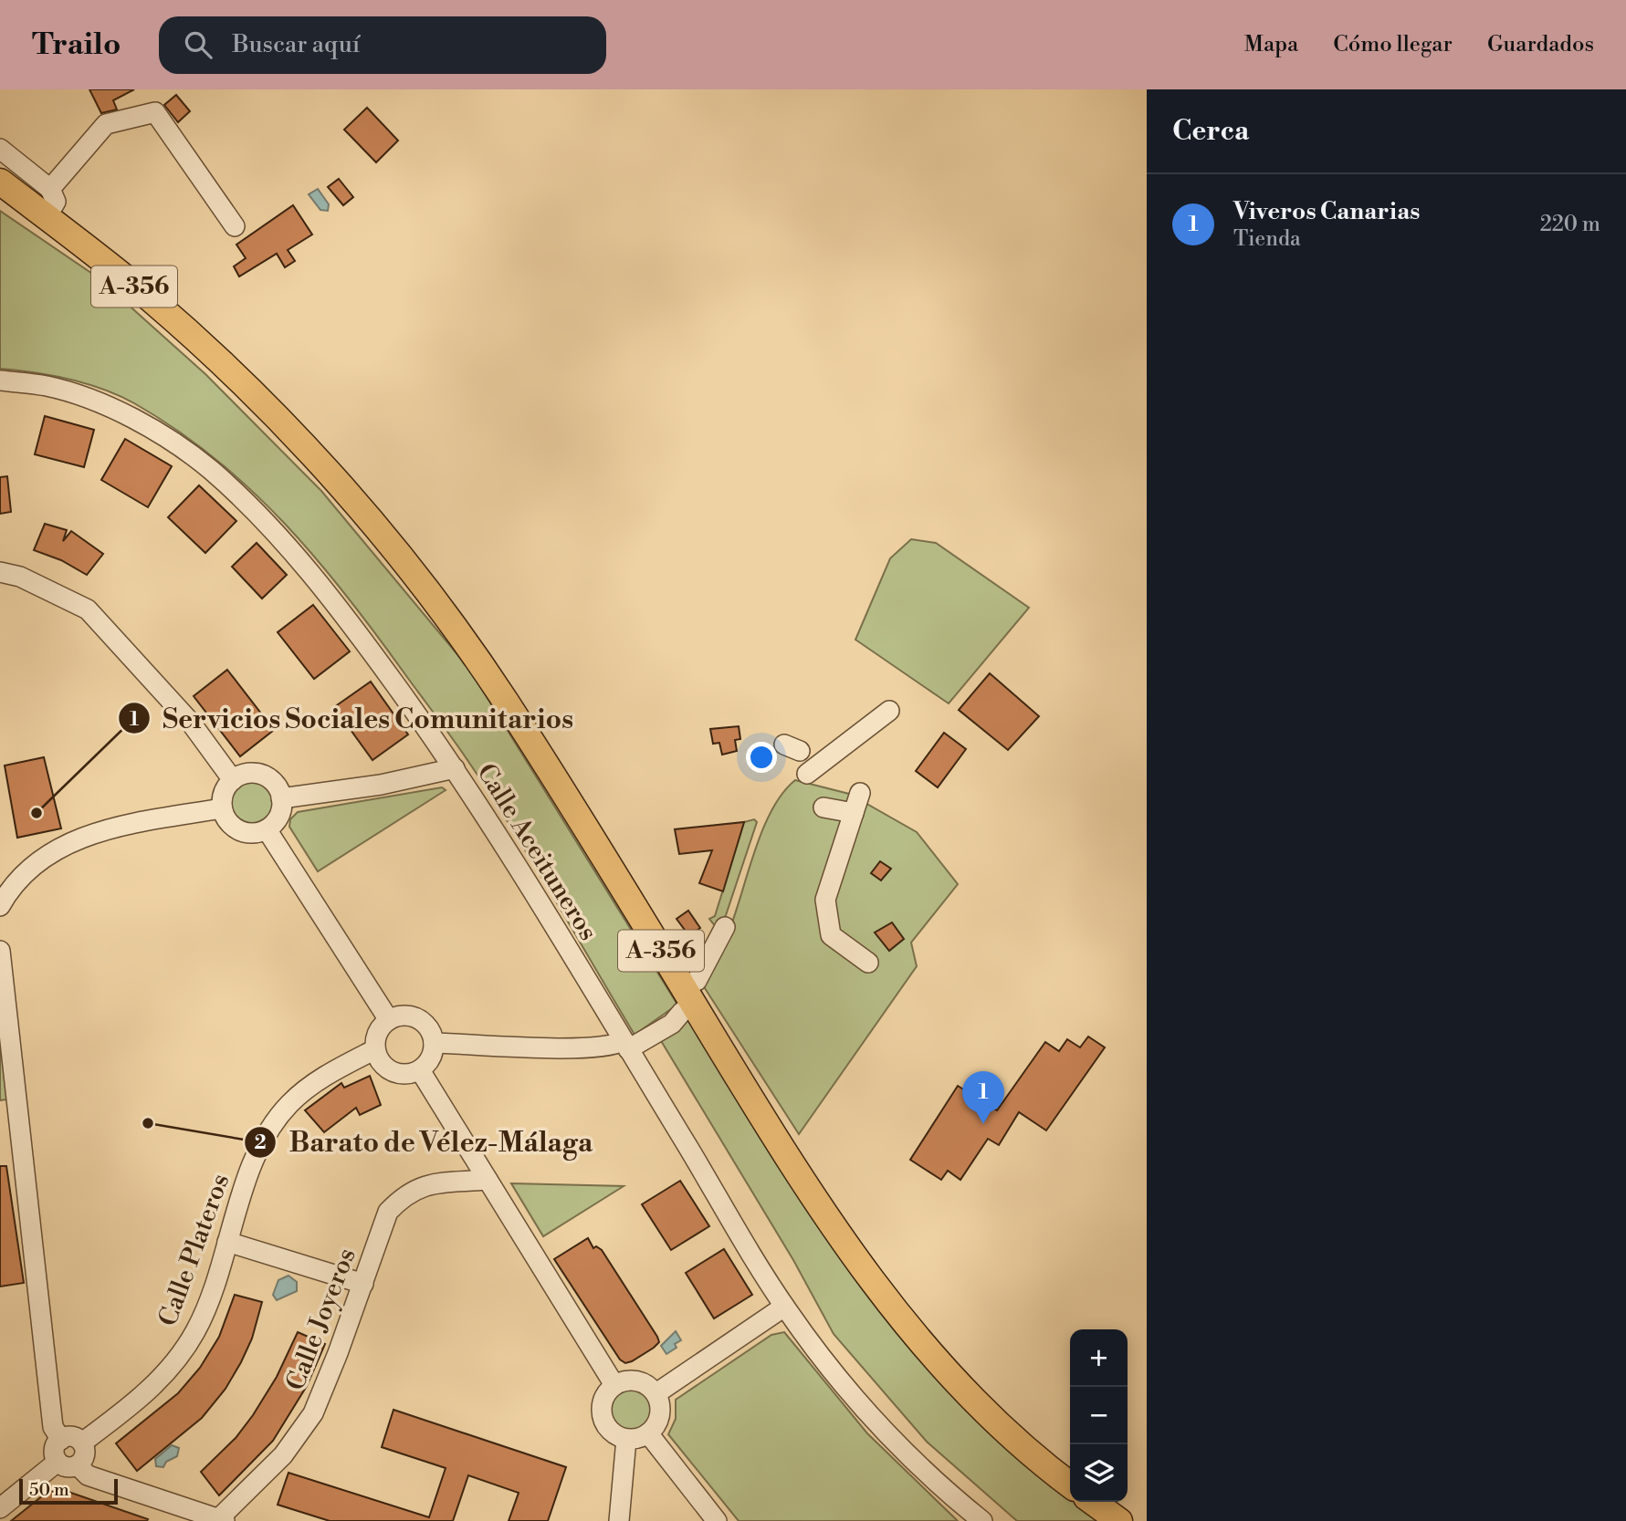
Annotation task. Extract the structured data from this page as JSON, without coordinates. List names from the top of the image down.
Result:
{
  "streets": {
    "main road": ["A-356"],
    "street": ["Calle Aceituneros", "Calle Plateros", "Calle Joyeros"]
  },
  "places": ["Servicios Sociales Comunitarios", "Barato de Vélez-Málaga"],
  "scale_bar": "50 m",
  "page": {
    "header": "Trailo",
    "search": "Buscar aquí",
    "nav": ["Mapa", "Cómo llegar", "Guardados"],
    "heading": "Cerca",
    "list": [
      {
        "mark": "1",
        "name": "Viveros Canarias",
        "note": "Tienda",
        "value": "220 m"
      }
    ],
    "pins": "1",
    "map_buttons": ["+", "−"],
    "scale": "50 m"
  }
}
